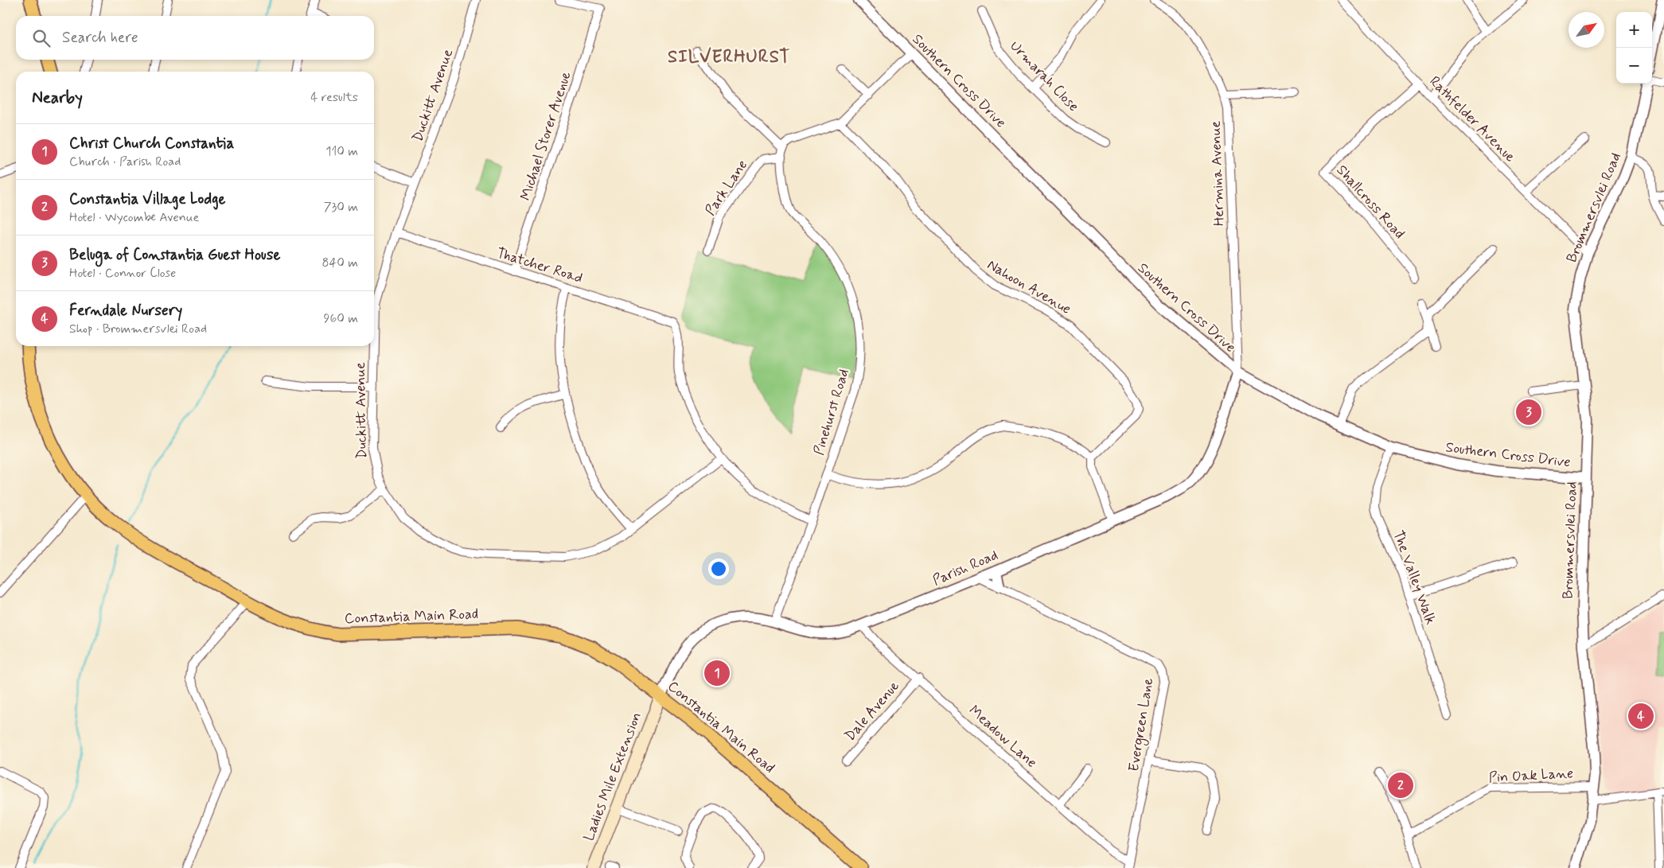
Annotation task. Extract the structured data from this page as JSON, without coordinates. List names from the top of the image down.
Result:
{
  "streets": {
    "main road": ["Constantia Main Road", "Ladies Mile Extension"],
    "street": [
      "Urmarah Close",
      "Southern Cross Drive",
      "Duckitt Avenue",
      "Rathfelder Avenue",
      "Michael Storer Avenue",
      "Hermina Avenue",
      "Park Lane",
      "Shallcross Road",
      "Brommersvlei Road",
      "Thatcher Road",
      "Nahoon Avenue",
      "Pinehurst Road",
      "Parish Road",
      "The Valley Walk",
      "Dale Avenue",
      "Evergreen Lane",
      "Meadow Lane",
      "Pin Oak Lane"
    ]
  },
  "crossings": [
    ["Southern Cross Drive", "Hermina Avenue"],
    ["Southern Cross Drive", "Brommersvlei Road"],
    ["Southern Cross Drive", "Parish Road"],
    ["Southern Cross Drive", "The Valley Walk"],
    ["Duckitt Avenue", "Thatcher Road"],
    ["Rathfelder Avenue", "Shallcross Road"],
    ["Rathfelder Avenue", "Brommersvlei Road"],
    ["Michael Storer Avenue", "Thatcher Road"],
    ["Hermina Avenue", "Parish Road"],
    ["Park Lane", "Pinehurst Road"],
    ["Brommersvlei Road", "Pin Oak Lane"],
    ["Pinehurst Road", "Parish Road"],
    ["Parish Road", "Constantia Main Road"],
    ["Parish Road", "Evergreen Lane"],
    ["Parish Road", "Meadow Lane"],
    ["Parish Road", "Ladies Mile Extension"],
    ["Constantia Main Road", "Ladies Mile Extension"],
    ["Dale Avenue", "Meadow Lane"],
    ["Evergreen Lane", "Meadow Lane"]
  ],
  "districts": ["SILVERHURST"],
  "north": "top right",
  "page": {
    "map_buttons": ["+", "−"],
    "search": "Search here",
    "heading": ["Nearby", "4 results"],
    "list": [
      {
        "mark": "1",
        "name": "Christ Church Constantia",
        "note": "Church · Parish Road",
        "value": "110 m"
      },
      {
        "mark": "2",
        "name": "Constantia Village Lodge",
        "note": "Hotel · Wycombe Avenue",
        "value": "730 m"
      },
      {
        "mark": "3",
        "name": "Beluga of Constantia Guest House",
        "note": "Hotel · Connor Close",
        "value": "840 m"
      },
      {
        "mark": "4",
        "name": "Ferndale Nursery",
        "note": "Shop · Brommersvlei Road",
        "value": "960 m"
      }
    ],
    "pins": [
      "3",
      "1",
      "4",
      "2"
    ]
  }
}
